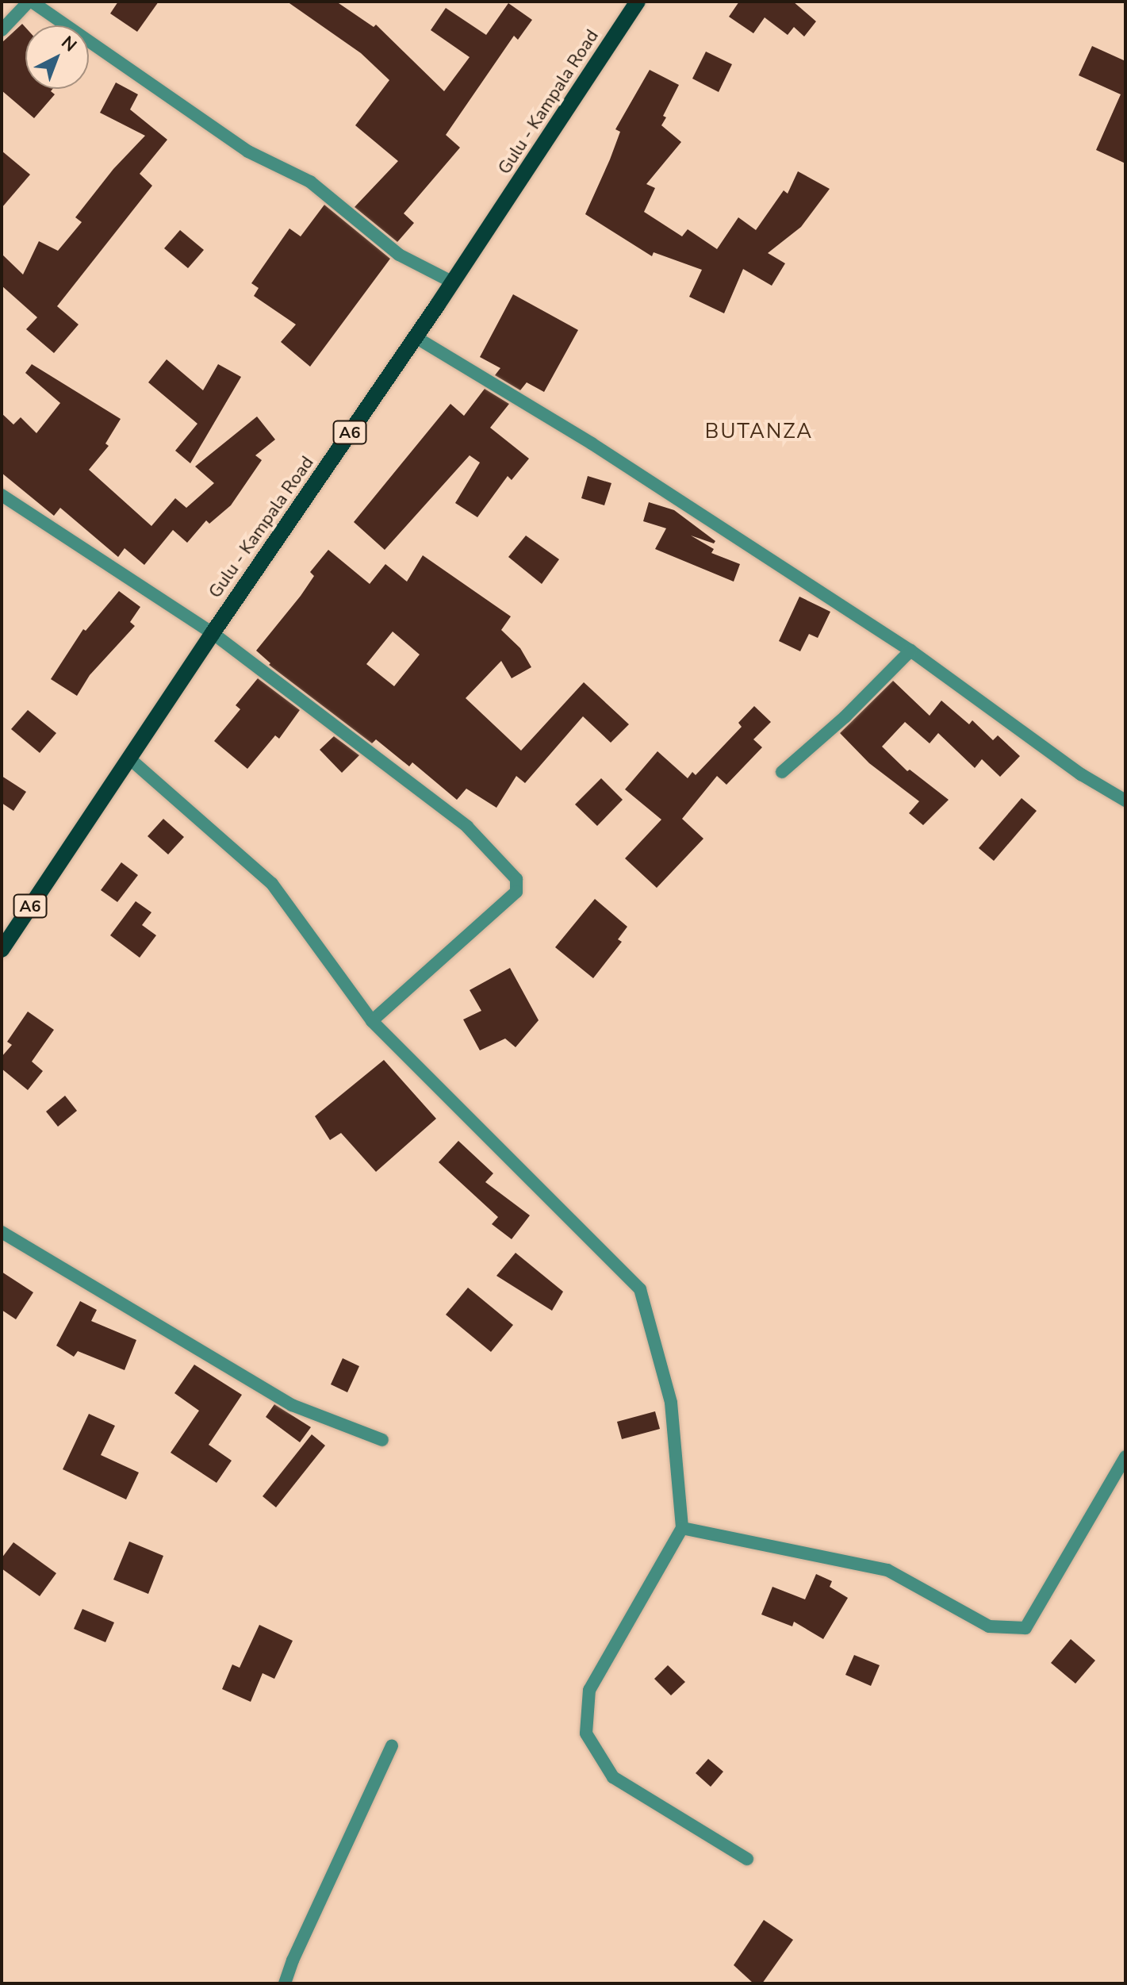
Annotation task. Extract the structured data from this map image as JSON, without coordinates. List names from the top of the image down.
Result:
{
  "streets": {
    "main road": ["Gulu - Kampala Road", "A6"]
  },
  "districts": ["BUTANZA"],
  "north": "top right"
}
